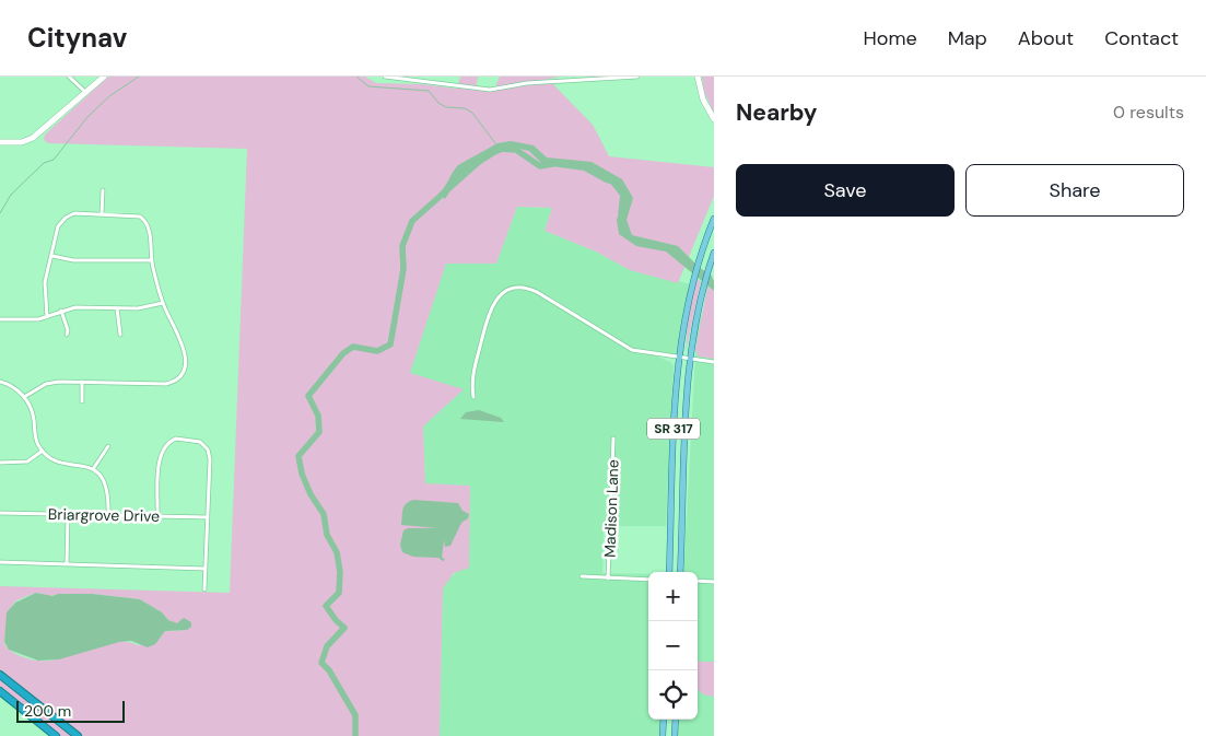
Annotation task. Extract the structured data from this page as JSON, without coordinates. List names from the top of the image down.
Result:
{
  "streets": {
    "main road": ["SR 317"],
    "street": ["Madison Lane", "Briargrove Drive"]
  },
  "scale_bar": "200 m",
  "page": {
    "header": "Citynav",
    "nav": [
      "Home",
      "Map",
      "About",
      "Contact"
    ],
    "heading": ["Nearby", "0 results"],
    "buttons": ["Save", "Share"],
    "map_buttons": ["+", "−"],
    "scale": "200 m"
  }
}
